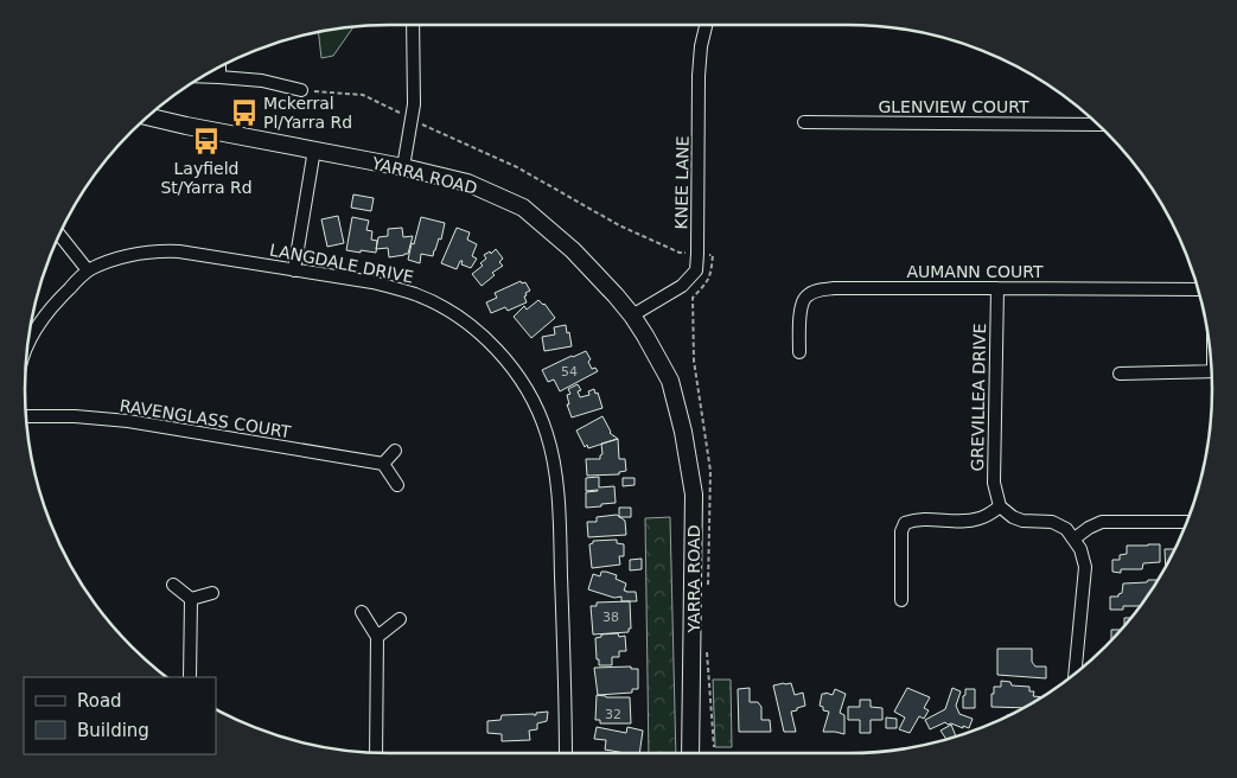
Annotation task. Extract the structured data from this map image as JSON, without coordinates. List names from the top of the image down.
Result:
{
  "streets": {
    "main road": ["YARRA ROAD"],
    "street": [
      "GLENVIEW COURT",
      "KNEE LANE",
      "LANGDALE DRIVE",
      "AUMANN COURT",
      "GREVILLEA DRIVE",
      "RAVENGLASS COURT"
    ]
  },
  "crossings": [
    ["YARRA ROAD", "KNEE LANE"],
    ["AUMANN COURT", "GREVILLEA DRIVE"]
  ],
  "places": {
    "bus stop": ["Mckerral Pl/Yarra Rd", "Layfield St/Yarra Rd"]
  },
  "house_numbers": ["54", "38", "32"],
  "legend": ["Road", "Building"]
}
